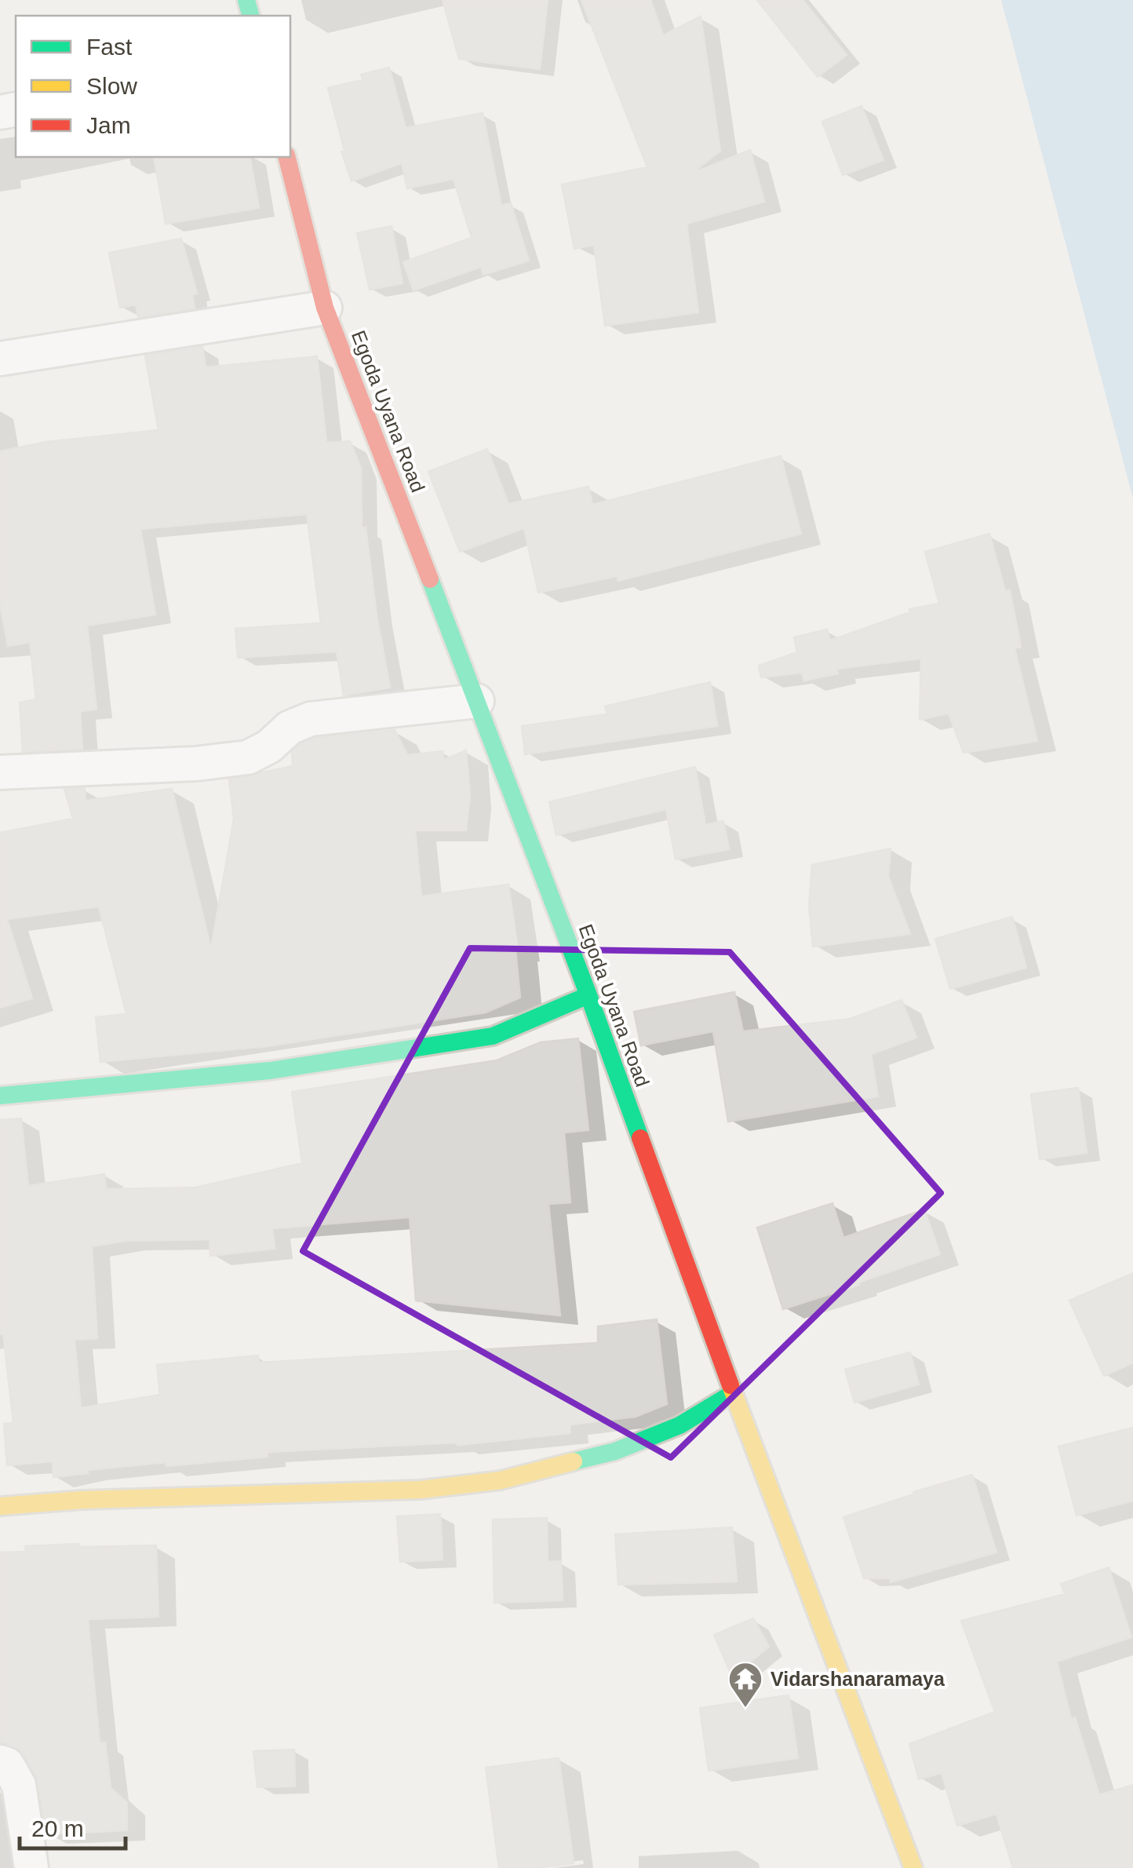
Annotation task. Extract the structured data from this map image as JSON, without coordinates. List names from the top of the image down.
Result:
{
  "streets": {
    "main road": ["Egoda Uyana Road"]
  },
  "places": {
    "temple": ["Vidarshanaramaya"]
  },
  "legend": ["Fast", "Slow", "Jam"],
  "scale_bar": "20 m"
}
